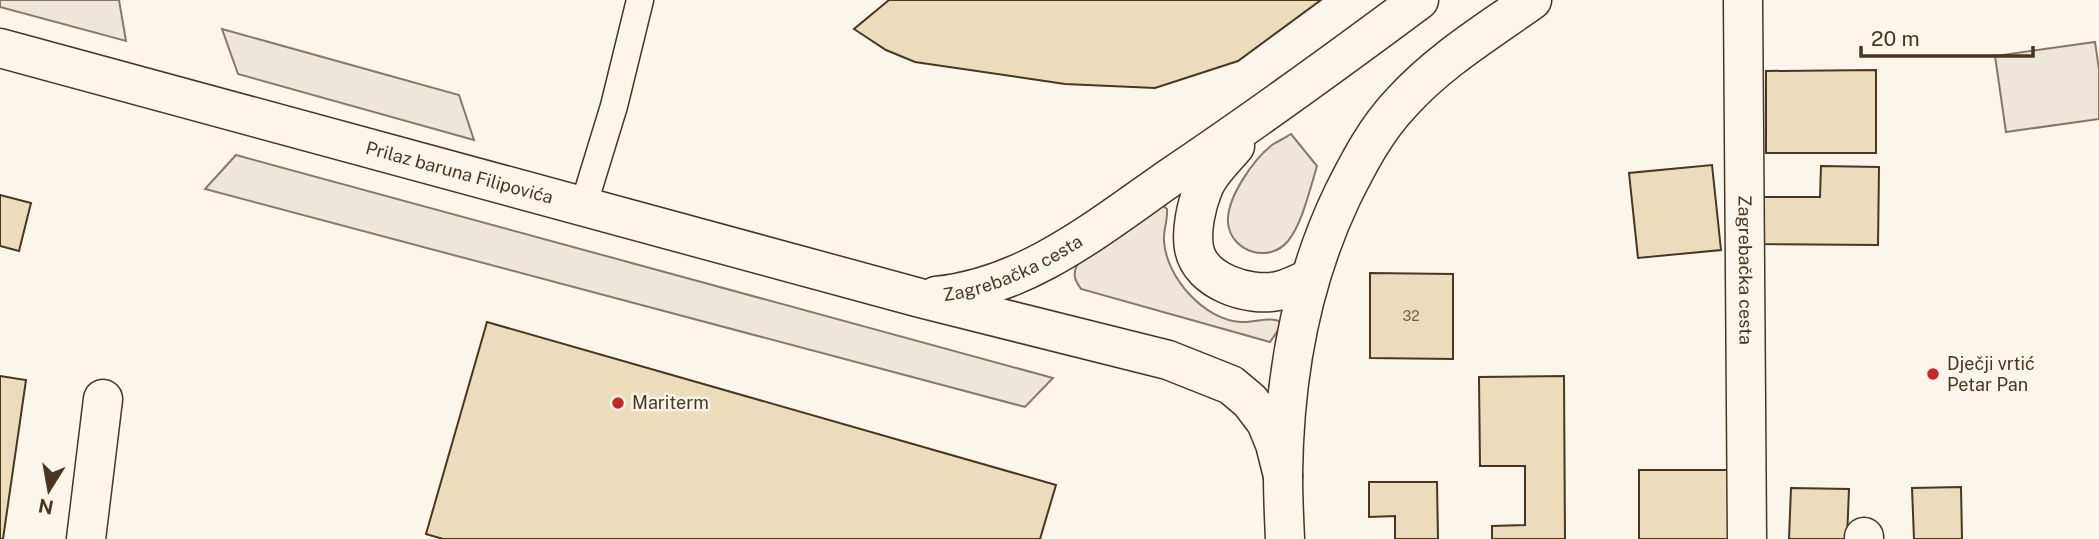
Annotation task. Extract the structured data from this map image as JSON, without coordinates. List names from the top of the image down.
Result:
{
  "streets": {
    "street": ["Prilaz baruna Filipovića", "Zagrebačka cesta"]
  },
  "crossings": [
    ["Prilaz baruna Filipovića", "Zagrebačka cesta"]
  ],
  "places": ["Dječji vrtić Petar Pan", "Mariterm"],
  "house_numbers": ["32"],
  "scale_bar": "20 m",
  "north": "bottom"
}
